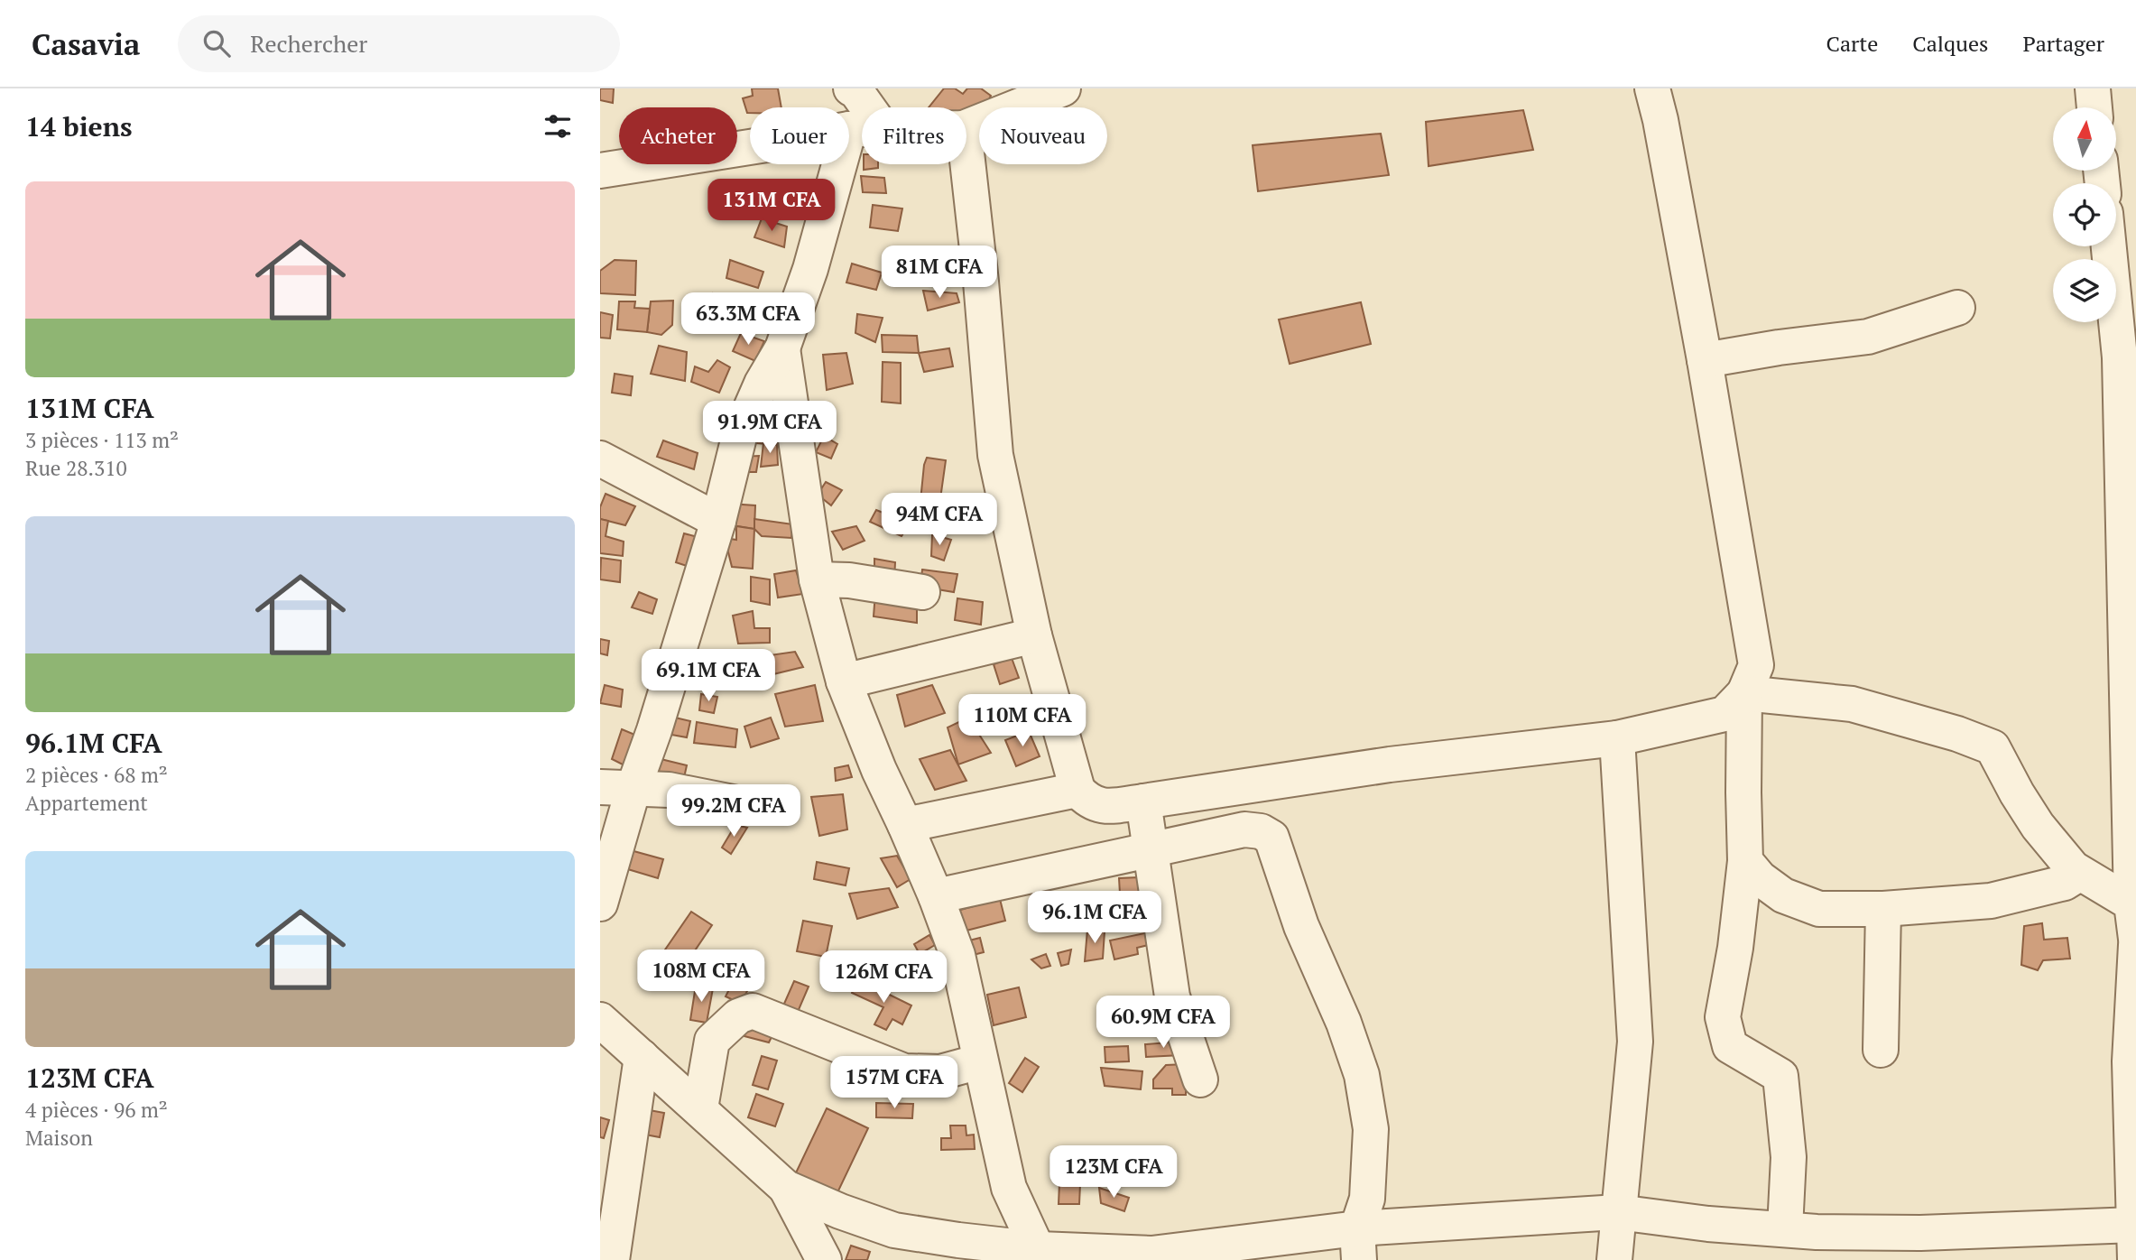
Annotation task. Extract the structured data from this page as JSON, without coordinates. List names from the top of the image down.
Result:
{
  "north": "top",
  "page": {
    "header": "Casavia",
    "search": "Rechercher",
    "nav": ["Carte", "Calques", "Partager"],
    "heading": "14 biens",
    "chip": [
      "Acheter",
      "Louer",
      "Filtres",
      "Nouveau"
    ],
    "list": [
      {
        "name": "131M CFA",
        "note": "3 pièces · 113 m² · Rue 28.310"
      },
      {
        "name": "96.1M CFA",
        "note": "2 pièces · 68 m² · Appartement"
      },
      {
        "name": "123M CFA",
        "note": "4 pièces · 96 m² · Maison"
      }
    ],
    "price": [
      "131M CFA",
      "81M CFA",
      "63.3M CFA",
      "91.9M CFA",
      "94M CFA",
      "69.1M CFA",
      "110M CFA",
      "99.2M CFA",
      "96.1M CFA",
      "108M CFA",
      "126M CFA",
      "60.9M CFA",
      "157M CFA",
      "123M CFA"
    ]
  }
}
